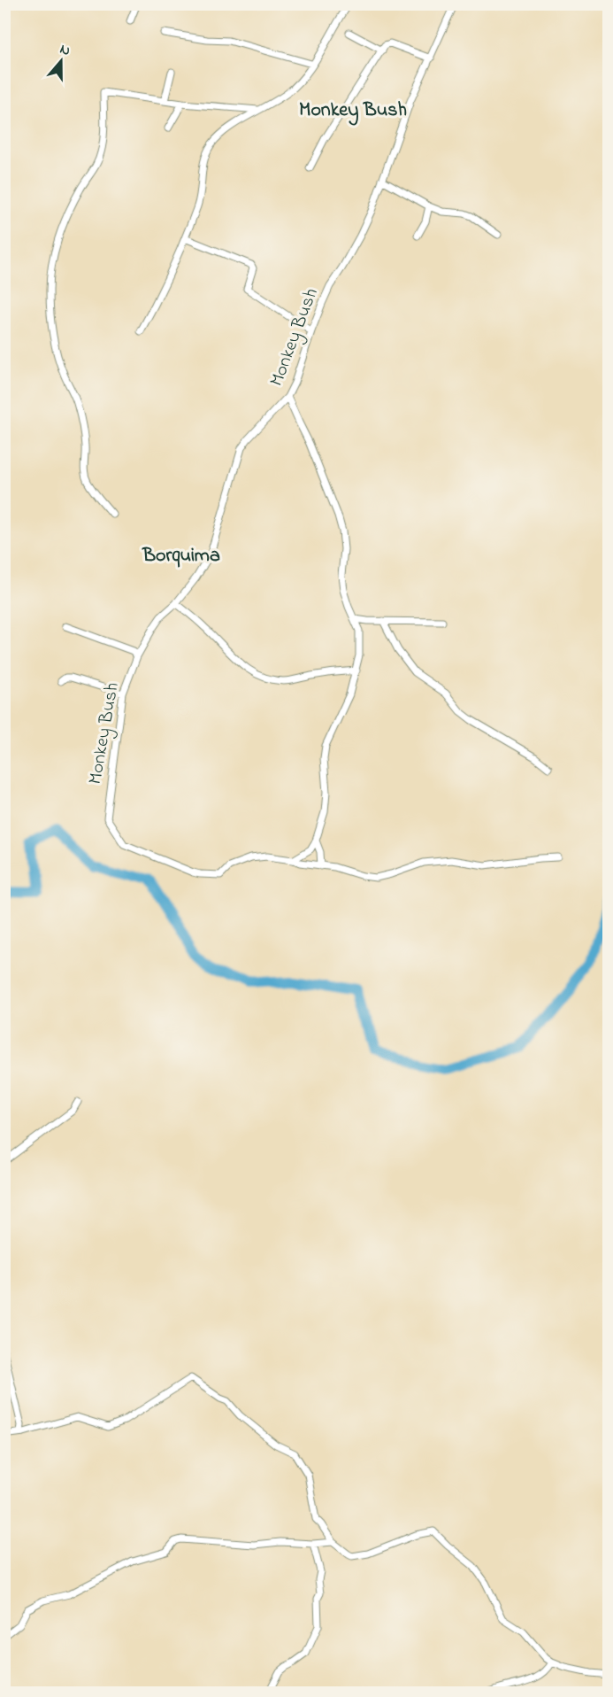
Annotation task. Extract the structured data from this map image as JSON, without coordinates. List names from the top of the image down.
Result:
{
  "streets": {
    "street": ["Monkey Bush"]
  },
  "districts": ["Monkey Bush", "Borquima"],
  "north": "top"
}
